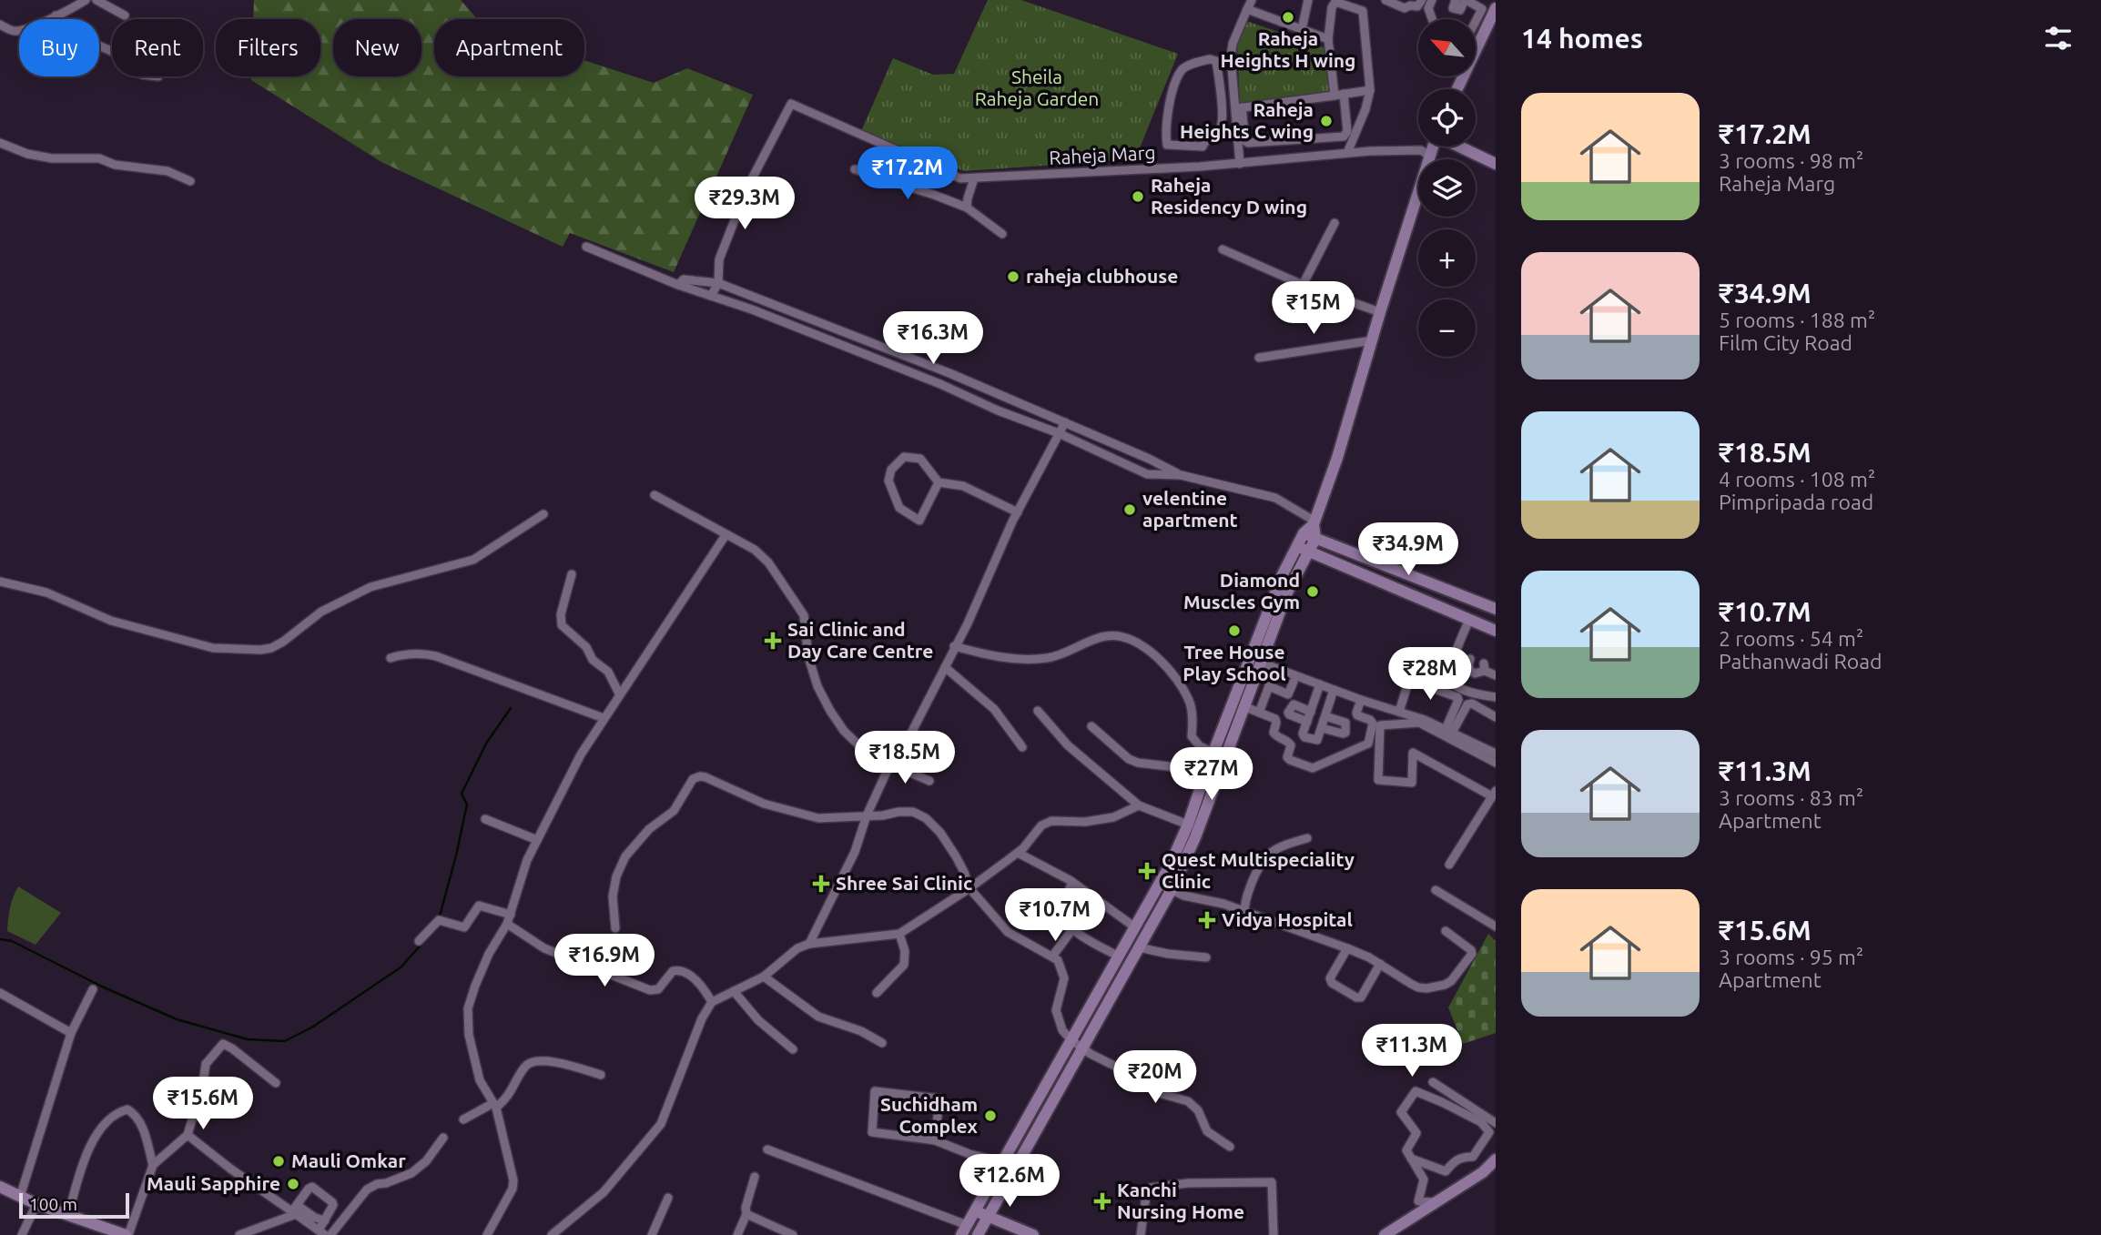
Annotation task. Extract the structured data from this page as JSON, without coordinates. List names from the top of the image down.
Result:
{
  "streets": {
    "street": ["Raheja Marg"]
  },
  "parks": ["Sheila Raheja Garden"],
  "places": {
    "other": [
      "Raheja Heights H wing",
      "Raheja Heights C wing",
      "Raheja Residency D wing",
      "raheja clubhouse",
      "velentine apartment",
      "Diamond Muscles Gym",
      "Tree House Play School",
      "Suchidham Complex",
      "Mauli Omkar",
      "Mauli Sapphire"
    ],
    "health": [
      "Sai Clinic and Day Care Centre",
      "Quest Multispeciality Clinic",
      "Shree Sai Clinic",
      "Vidya Hospital",
      "Kanchi Nursing Home"
    ]
  },
  "scale_bar": "100 m",
  "north": "top left",
  "page": {
    "heading": "14 homes",
    "map_buttons": ["+", "−"],
    "chip": [
      "Buy",
      "Rent",
      "Filters",
      "New",
      "Apartment"
    ],
    "list": [
      {
        "name": "₹17.2M",
        "note": "3 rooms · 98 m² · Raheja Marg"
      },
      {
        "name": "₹34.9M",
        "note": "5 rooms · 188 m² · Film City Road"
      },
      {
        "name": "₹18.5M",
        "note": "4 rooms · 108 m² · Pimpripada road"
      },
      {
        "name": "₹10.7M",
        "note": "2 rooms · 54 m² · Pathanwadi Road"
      },
      {
        "name": "₹11.3M",
        "note": "3 rooms · 83 m² · Apartment"
      },
      {
        "name": "₹15.6M",
        "note": "3 rooms · 95 m² · Apartment"
      }
    ],
    "price": [
      "₹17.2M",
      "₹29.3M",
      "₹15M",
      "₹16.3M",
      "₹34.9M",
      "₹28M",
      "₹18.5M",
      "₹27M",
      "₹10.7M",
      "₹16.9M",
      "₹11.3M",
      "₹20M",
      "₹15.6M",
      "₹12.6M"
    ],
    "scale": "100 m"
  }
}
